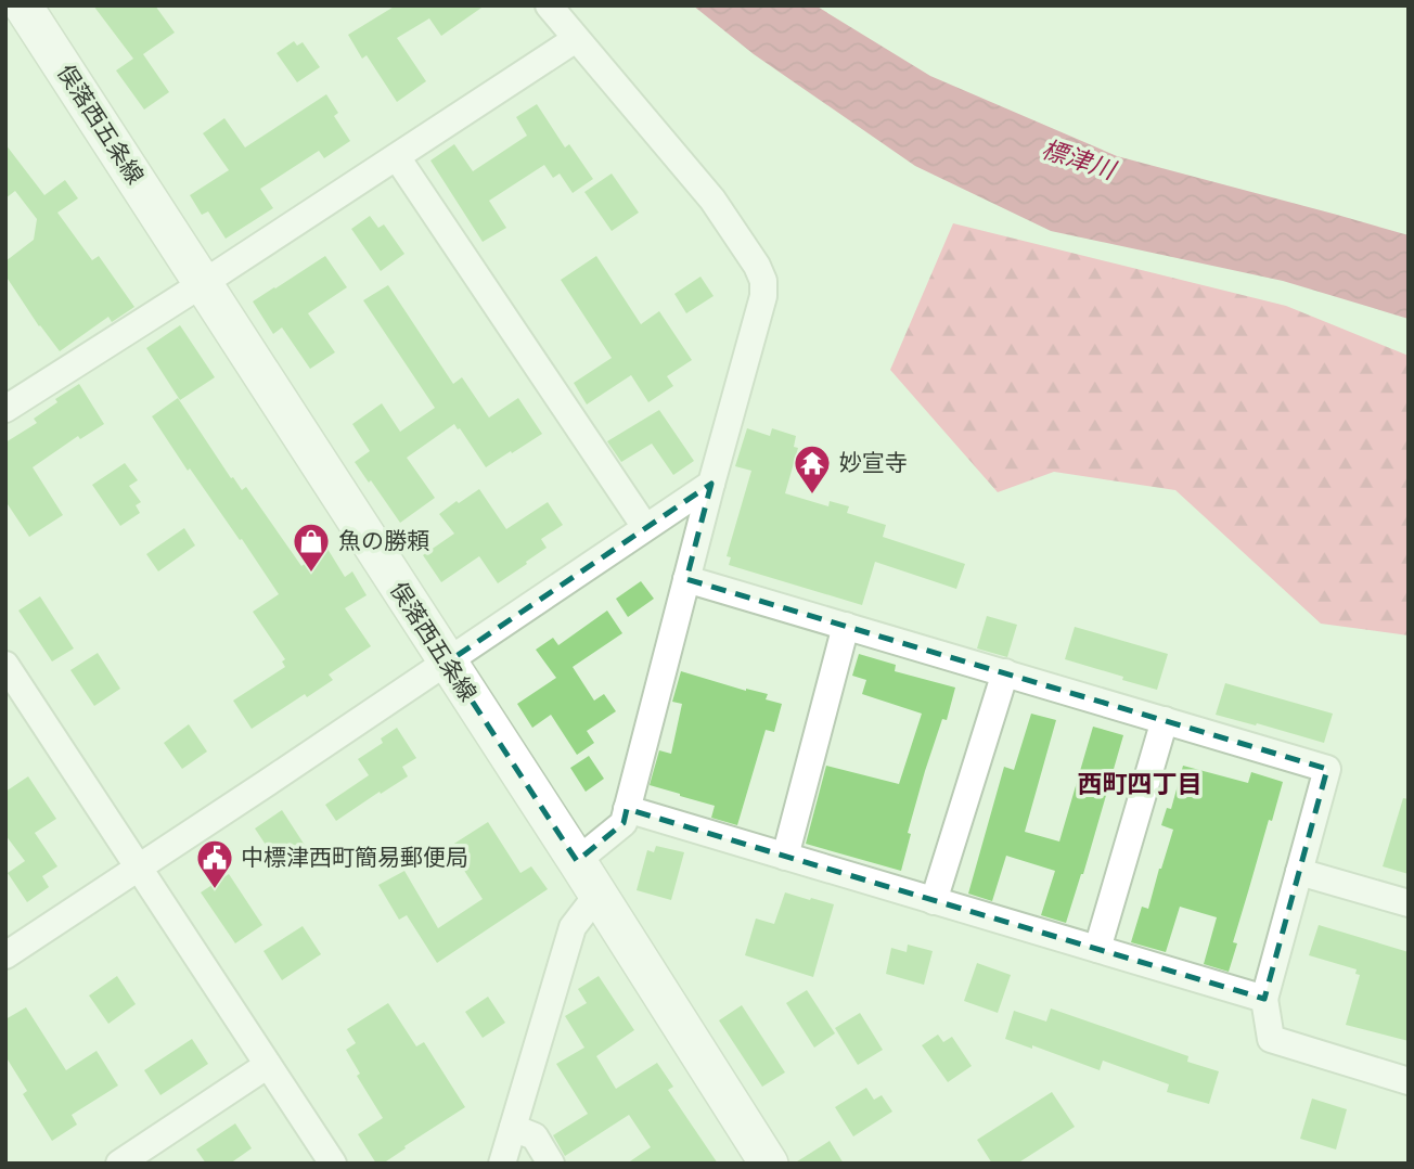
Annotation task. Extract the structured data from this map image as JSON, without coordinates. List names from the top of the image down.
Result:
{
  "streets": {
    "main road": ["俣落西五条線"]
  },
  "districts": ["西町四丁目"],
  "water": ["標津川"],
  "places": {
    "temple": ["妙宣寺"],
    "shop": ["魚の勝頼"],
    "public building": ["中標津西町簡易郵便局"]
  }
}
